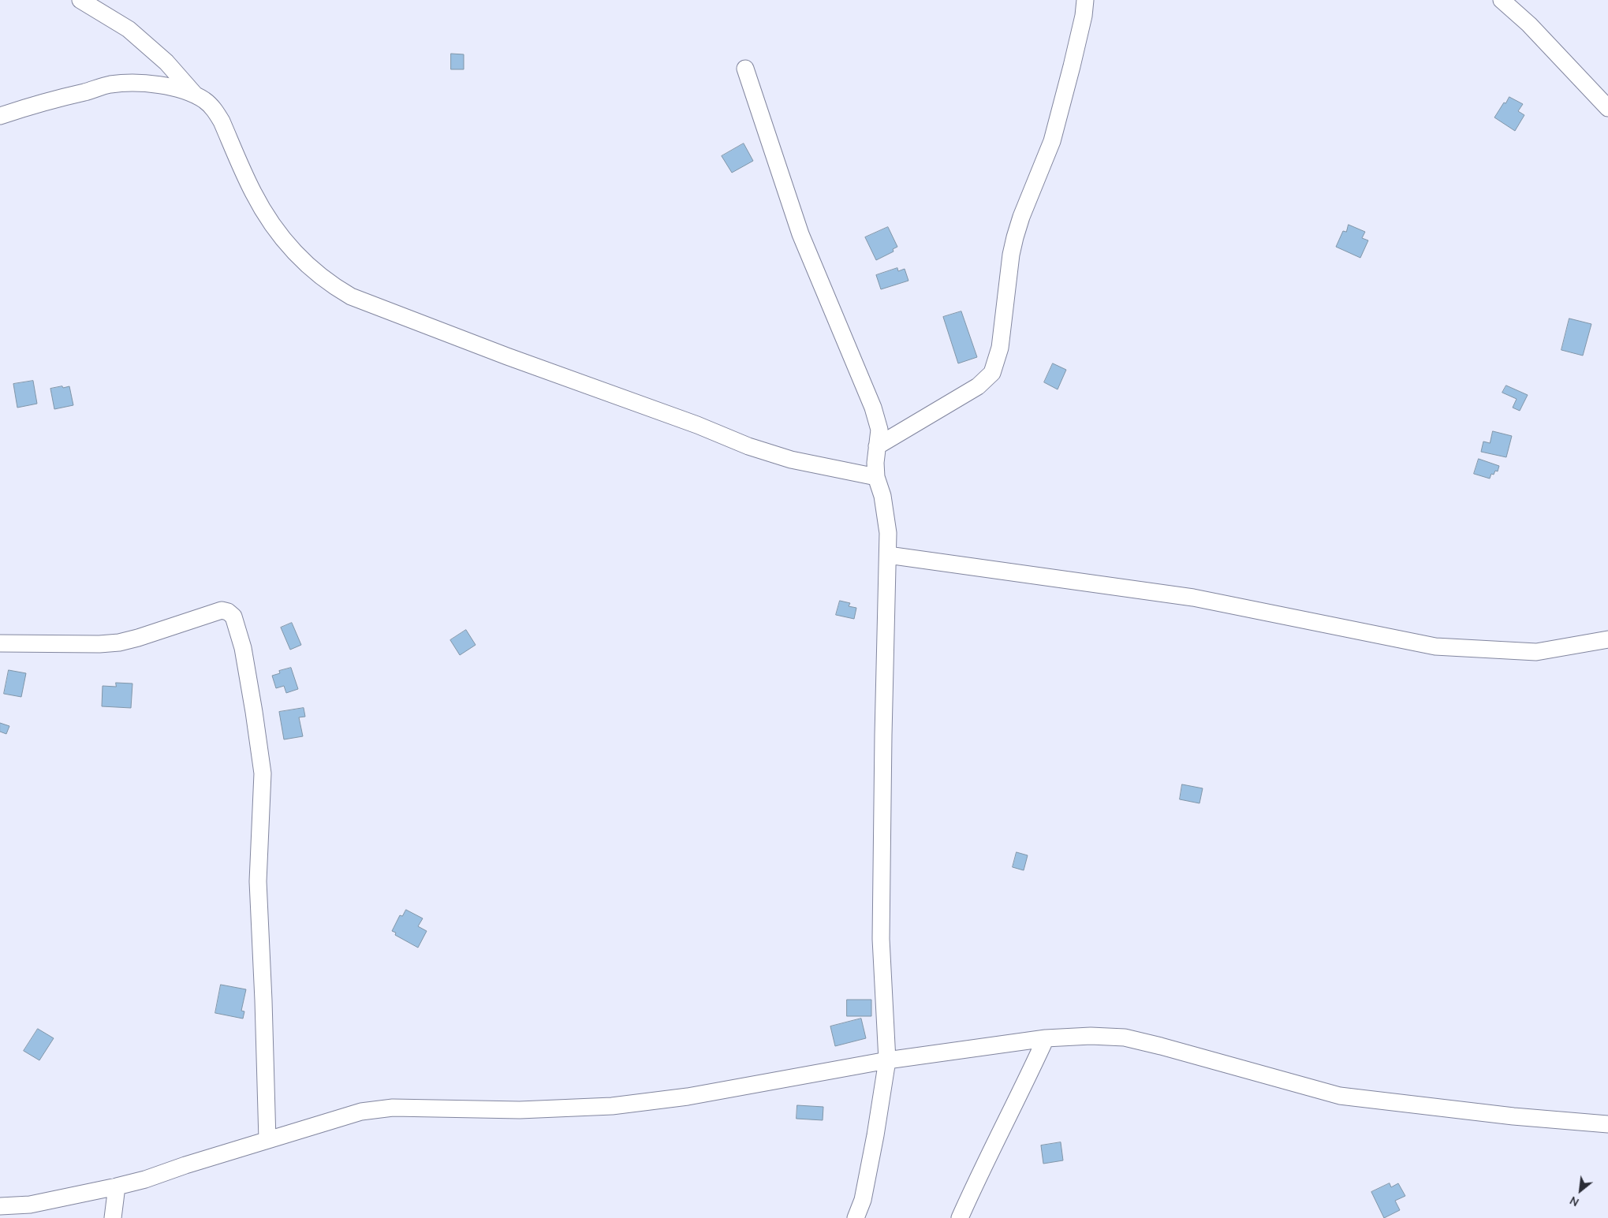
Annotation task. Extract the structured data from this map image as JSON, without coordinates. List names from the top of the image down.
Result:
{
  "north": "bottom left"
}
